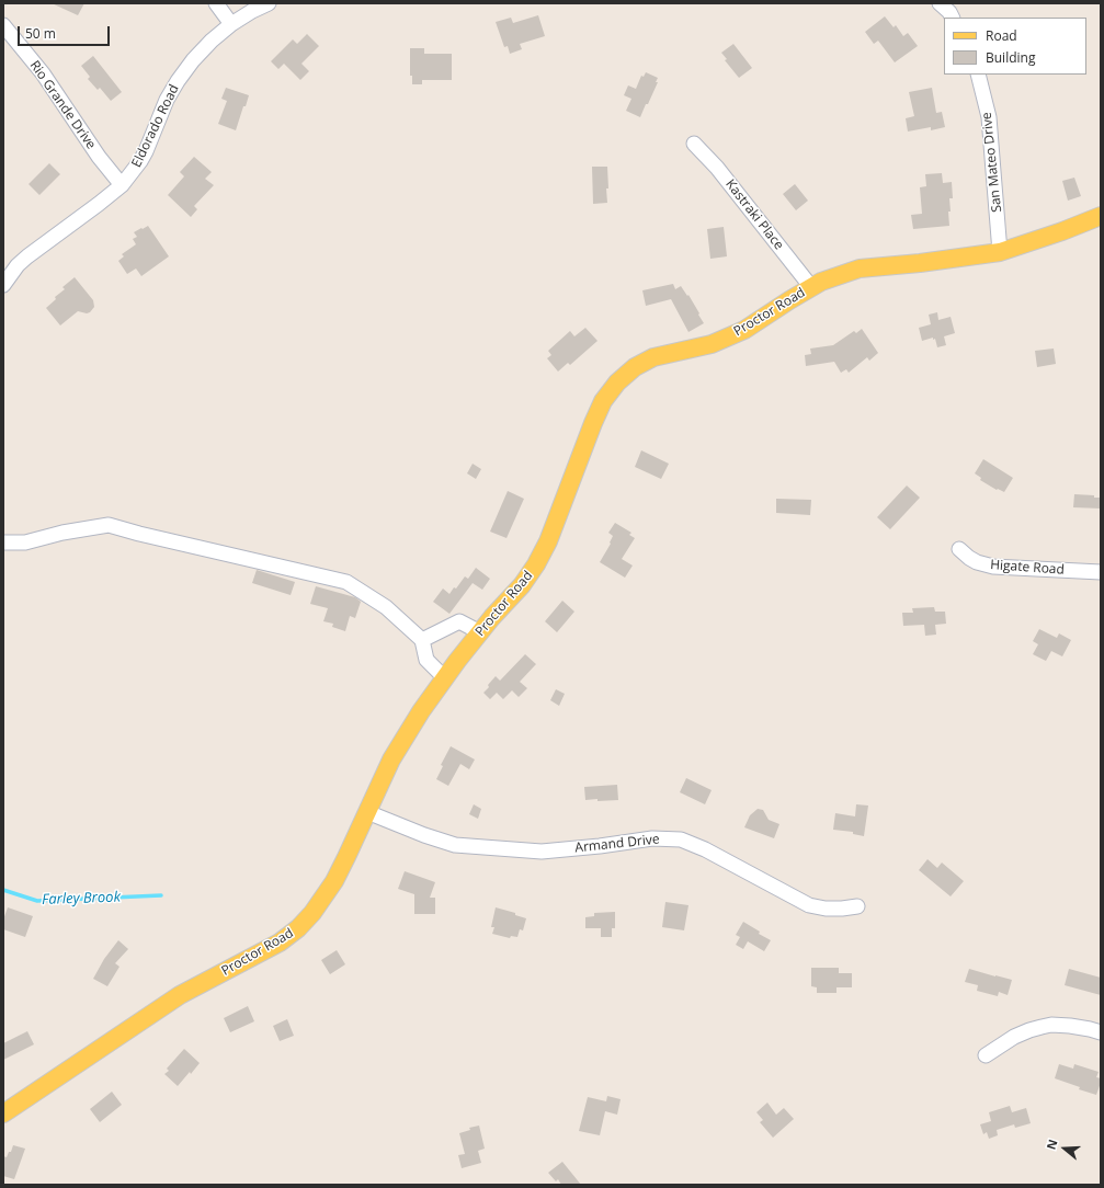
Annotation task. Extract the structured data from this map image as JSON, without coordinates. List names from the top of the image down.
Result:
{
  "streets": {
    "main road": ["Proctor Road"],
    "street": [
      "Rio Grande Drive",
      "Eldorado Road",
      "San Mateo Drive",
      "Kastraki Place",
      "Higate Road",
      "Armand Drive"
    ]
  },
  "crossings": [
    ["Rio Grande Drive", "Eldorado Road"],
    ["San Mateo Drive", "Proctor Road"],
    ["Kastraki Place", "Proctor Road"],
    ["Proctor Road", "Armand Drive"]
  ],
  "water": ["Farley Brook"],
  "legend": ["Road", "Building"],
  "scale_bar": "50 m",
  "north": "left"
}
